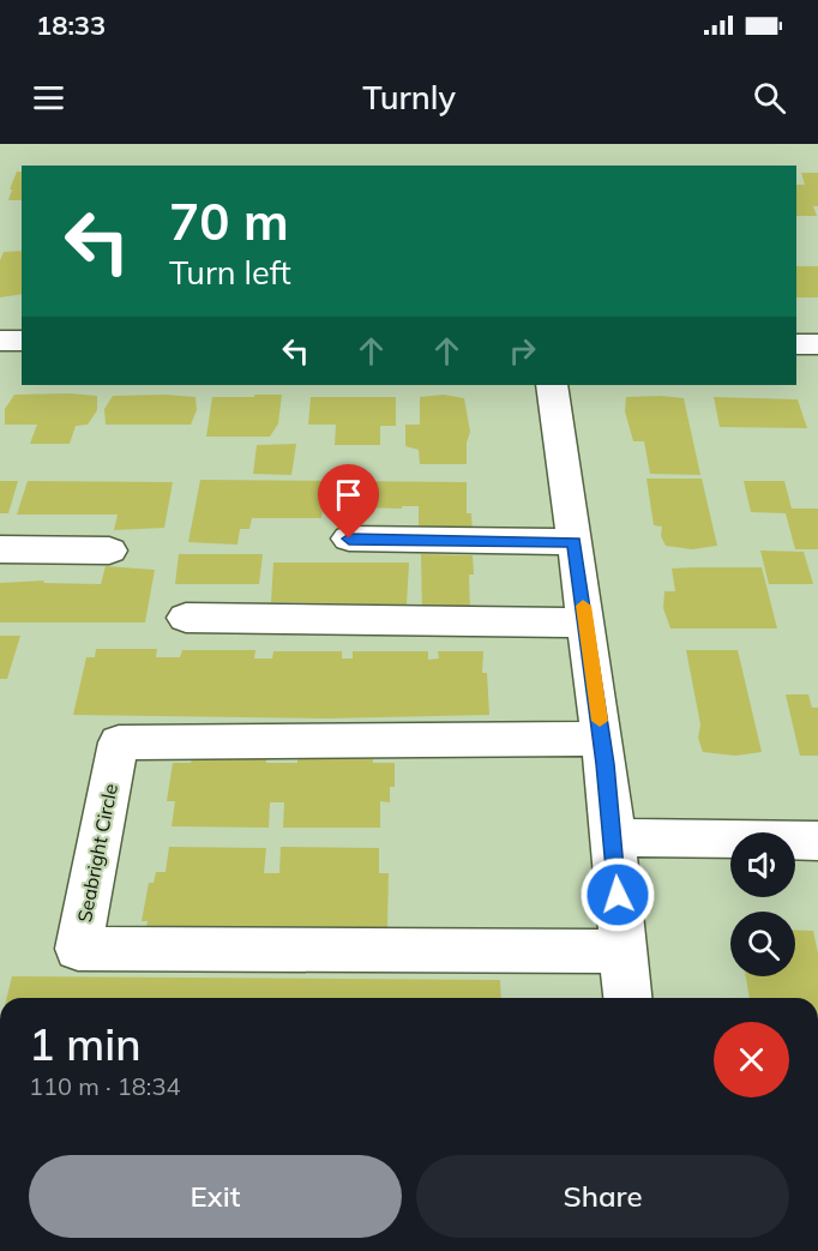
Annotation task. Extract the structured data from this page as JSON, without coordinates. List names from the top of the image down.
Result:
{
  "streets": {
    "street": ["Seabright Circle"]
  },
  "page": {
    "status": "18:33",
    "header": "Turnly",
    "turn": ["70 m", "Turn left"],
    "heading": ["1 min", "110 m · 18:34"],
    "buttons": ["Exit", "Share"]
  }
}
